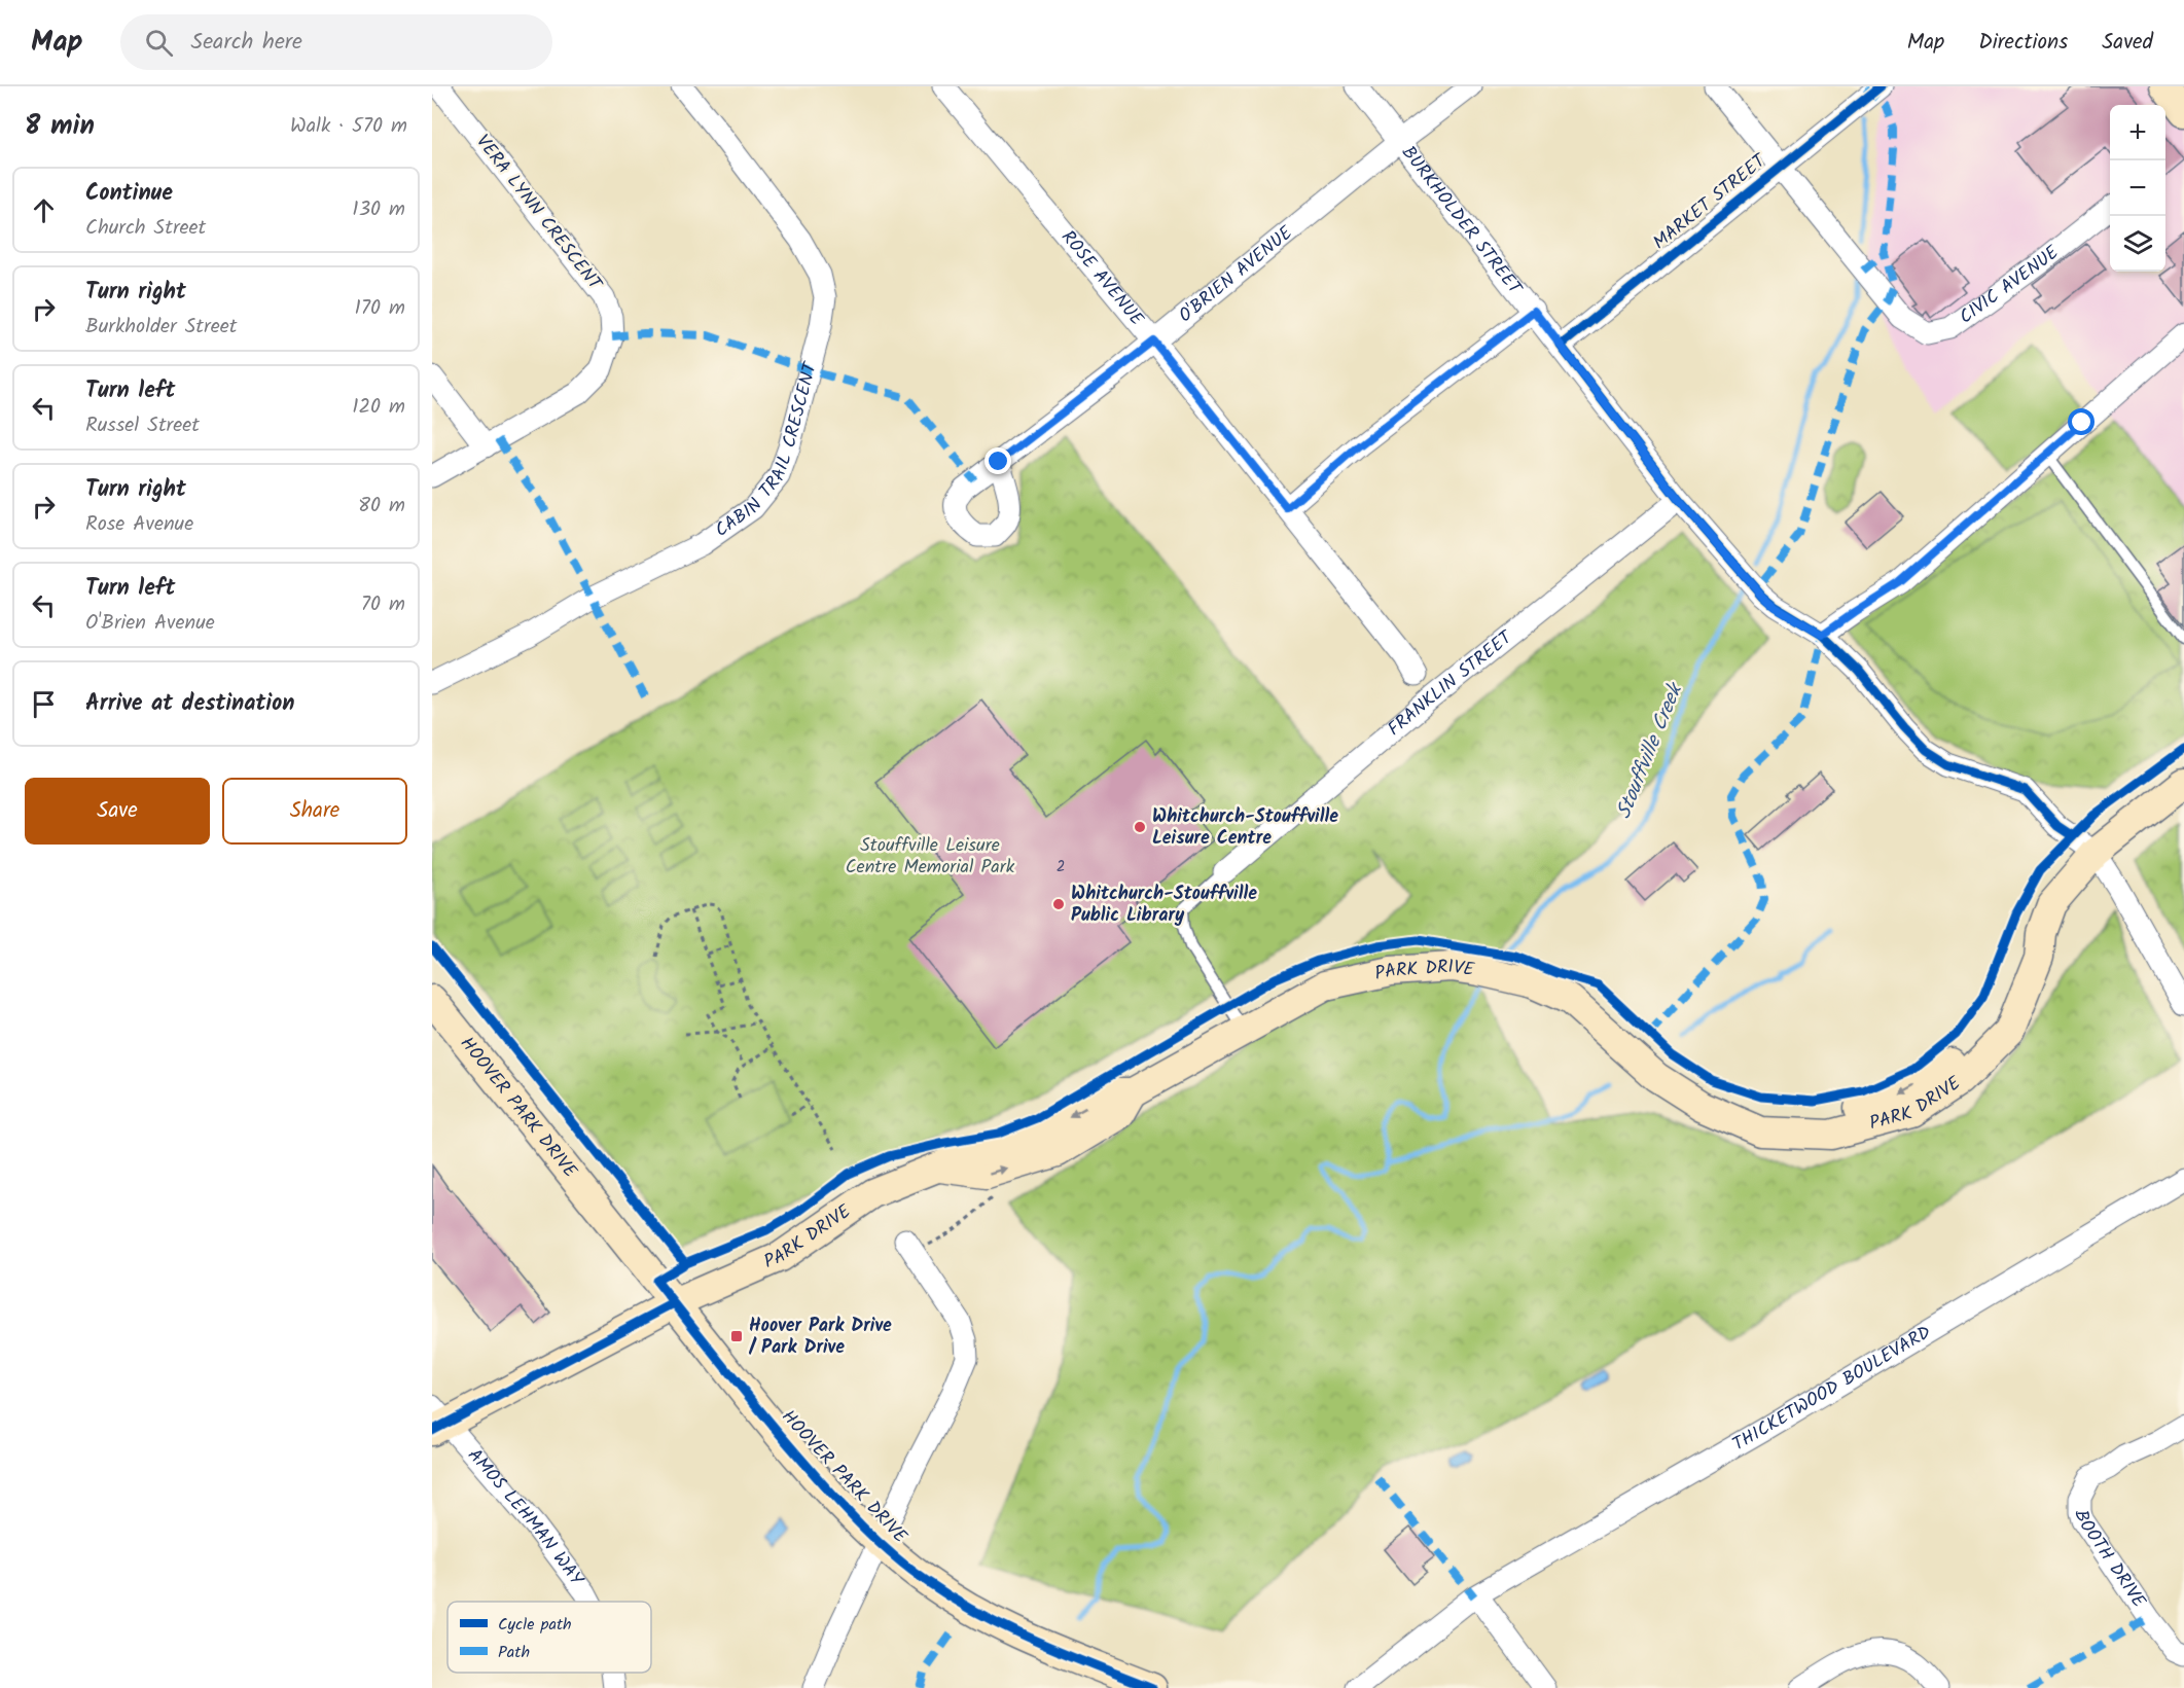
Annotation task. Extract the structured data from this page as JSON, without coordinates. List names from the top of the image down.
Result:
{
  "streets": {
    "street": [
      "MARKET STREET",
      "VERA LYNN CRESCENT",
      "BURKHOLDER STREET",
      "O'BRIEN AVENUE",
      "ROSE AVENUE",
      "CIVIC AVENUE",
      "CABIN TRAIL CRESCENT",
      "FRANKLIN STREET",
      "PARK DRIVE",
      "HOOVER PARK DRIVE",
      "THICKETWOOD BOULEVARD",
      "AMOS LEHMAN WAY",
      "BOOTH DRIVE"
    ]
  },
  "crossings": [
    ["MARKET STREET", "BURKHOLDER STREET"],
    ["MARKET STREET", "CIVIC AVENUE"],
    ["BURKHOLDER STREET", "O'BRIEN AVENUE"],
    ["BURKHOLDER STREET", "FRANKLIN STREET"],
    ["BURKHOLDER STREET", "PARK DRIVE"],
    ["O'BRIEN AVENUE", "ROSE AVENUE"],
    ["PARK DRIVE", "HOOVER PARK DRIVE"],
    ["PARK DRIVE", "AMOS LEHMAN WAY"]
  ],
  "water": ["Stouffville Creek"],
  "parks": ["Stouffville Leisure Centre Memorial Park"],
  "places": {
    "other": ["Whitchurch-Stouffville Leisure Centre", "Whitchurch-Stouffville Public Library"],
    "transit": ["Hoover Park Drive / Park Drive"]
  },
  "house_numbers": ["2"],
  "legend": ["Cycle path", "Path"],
  "page": {
    "header": "Map",
    "search": "Search here",
    "nav": ["Map", "Directions", "Saved"],
    "heading": ["8 min", "Walk · 570 m"],
    "map_buttons": ["+", "−"],
    "list": [
      ["Continue", "Church Street", "130 m"],
      ["Turn right", "Burkholder Street", "170 m"],
      ["Turn left", "Russel Street", "120 m"],
      ["Turn right", "Rose Avenue", "80 m"],
      ["Turn left", "O'Brien Avenue", "70 m"],
      "Arrive at destination"
    ],
    "buttons": ["Save", "Share"]
  }
}
